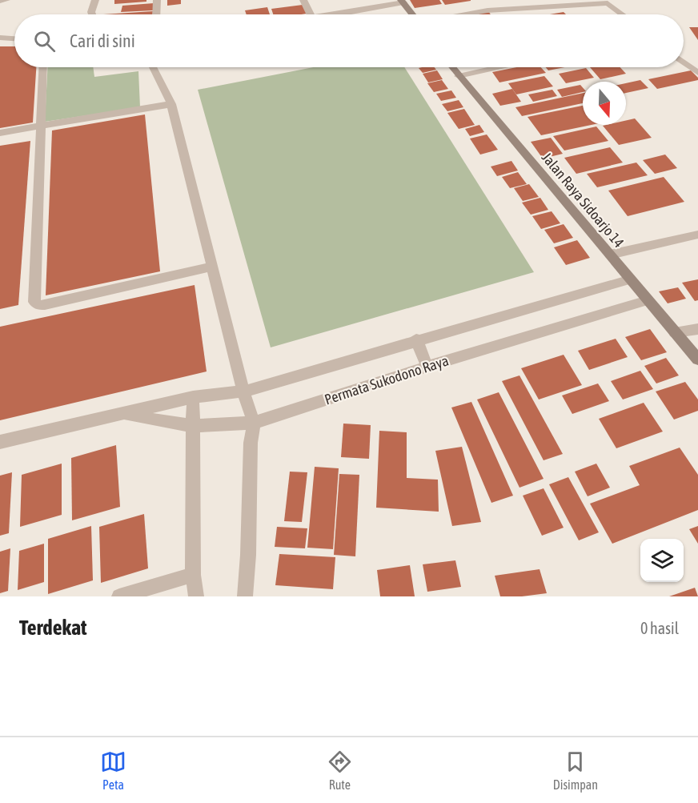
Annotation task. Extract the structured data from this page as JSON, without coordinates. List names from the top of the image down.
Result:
{
  "streets": {
    "main road": ["Jalan Raya Sidoarjo 14"],
    "street": ["Permata Sukodono Raya"]
  },
  "crossings": [
    ["Jalan Raya Sidoarjo 14", "Permata Sukodono Raya"]
  ],
  "north": "bottom",
  "page": {
    "search": "Cari di sini",
    "heading": ["Terdekat", "0 hasil"],
    "nav": ["Peta", "Rute", "Disimpan"]
  }
}
